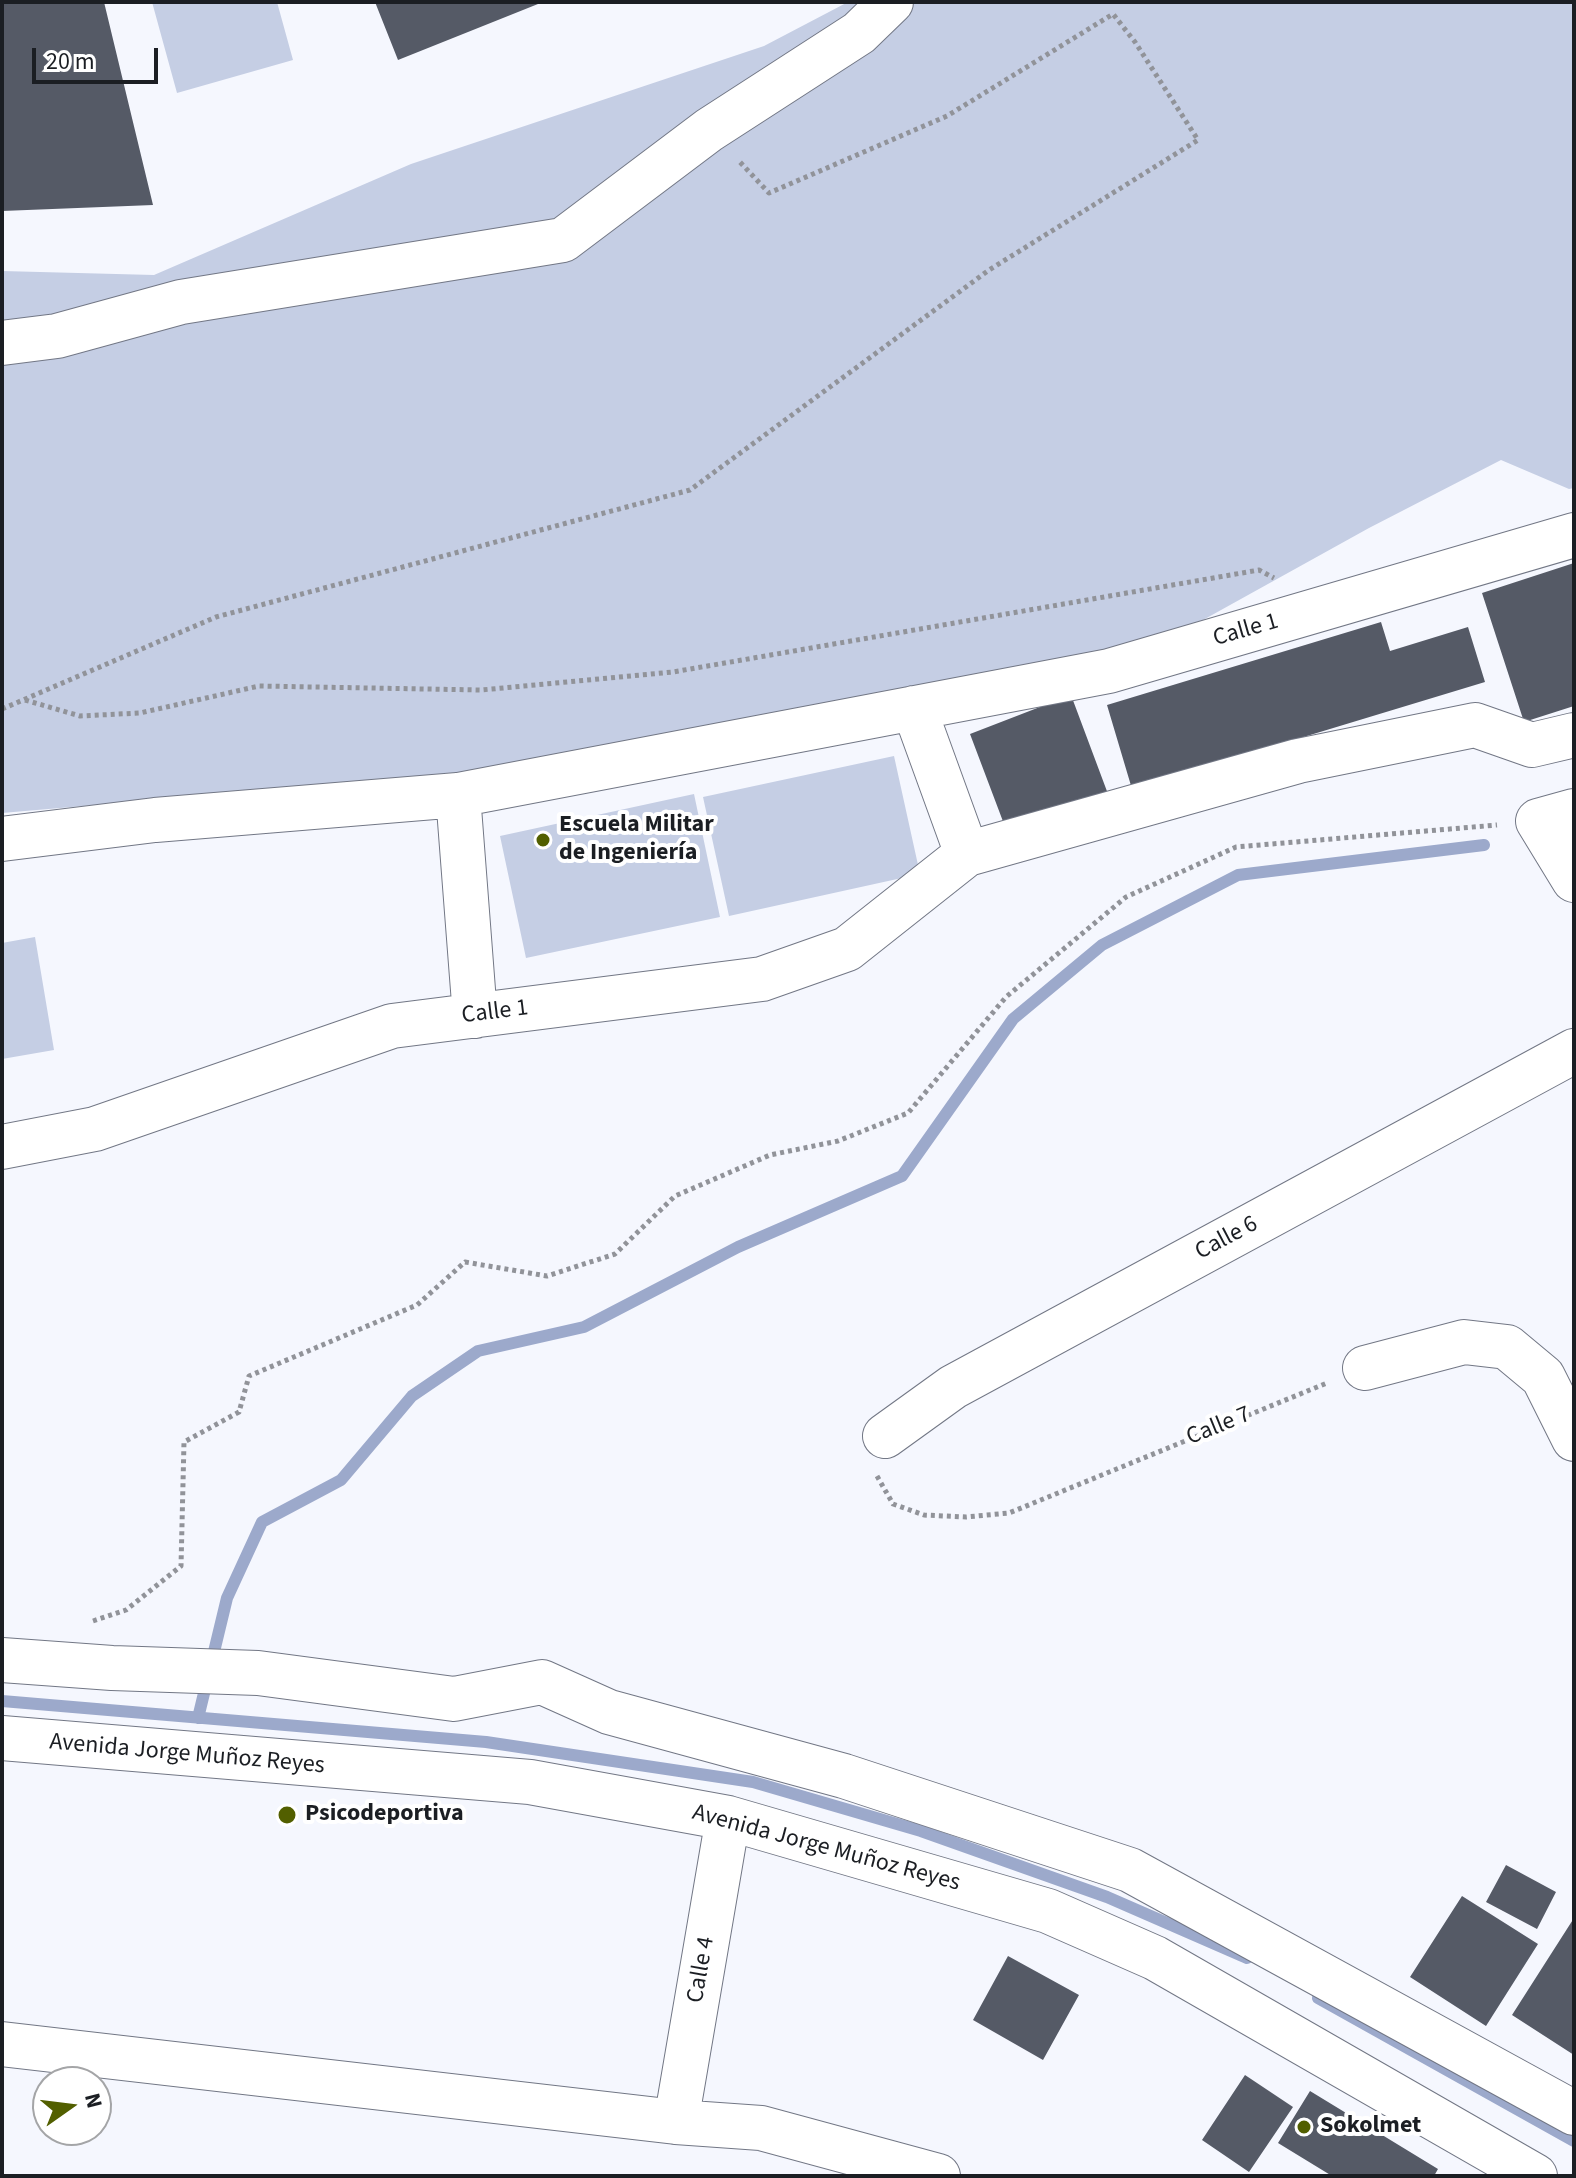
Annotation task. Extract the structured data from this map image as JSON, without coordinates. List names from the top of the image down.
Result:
{
  "streets": {
    "street": [
      "Calle 1",
      "Calle 6",
      "Avenida Jorge Muñoz Reyes",
      "Calle 4"
    ],
    "path": ["Calle 7"]
  },
  "crossings": [
    ["Calle 6", "Calle 7"],
    ["Avenida Jorge Muñoz Reyes", "Calle 4"]
  ],
  "places": ["Escuela Militar de Ingeniería", "Psicodeportiva", "Sokolmet"],
  "scale_bar": "20 m",
  "north": "right"
}
